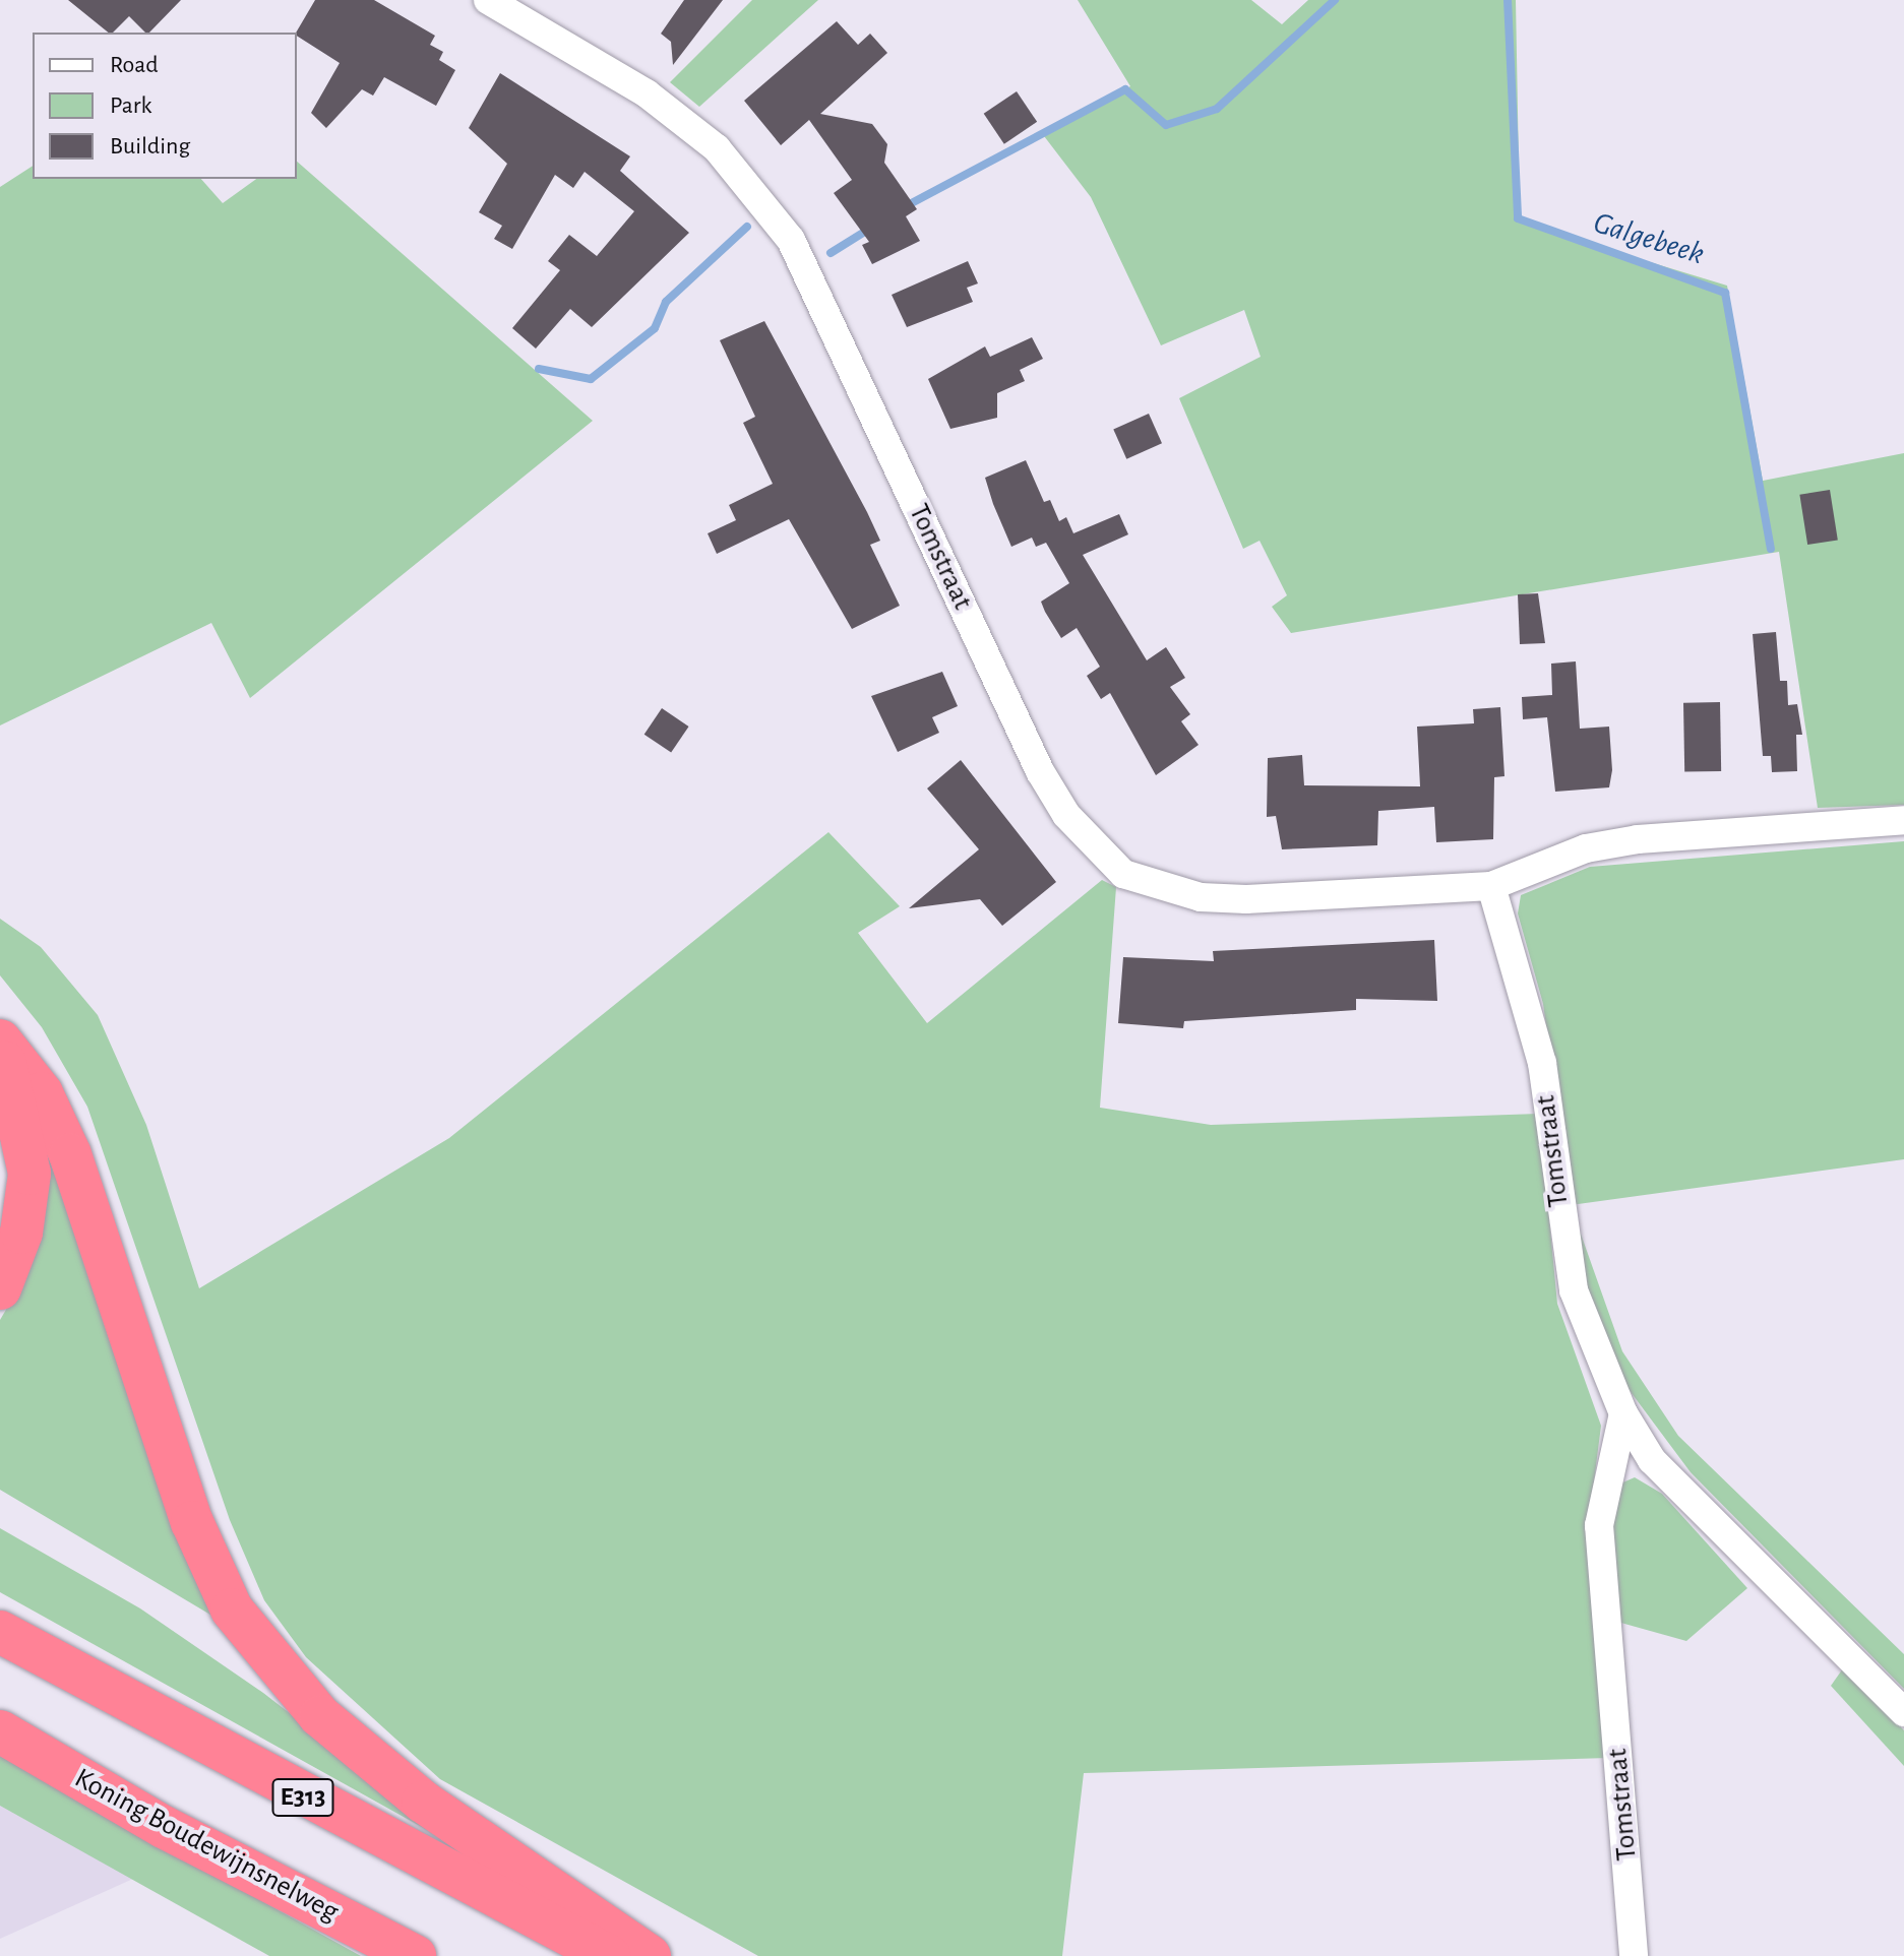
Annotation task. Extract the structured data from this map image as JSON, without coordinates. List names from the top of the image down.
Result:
{
  "streets": {
    "highway": ["E313", "Koning Boudewijnsnelweg"],
    "street": ["Tomstraat"]
  },
  "water": ["Galgebeek"],
  "legend": ["Road", "Park", "Building"]
}
